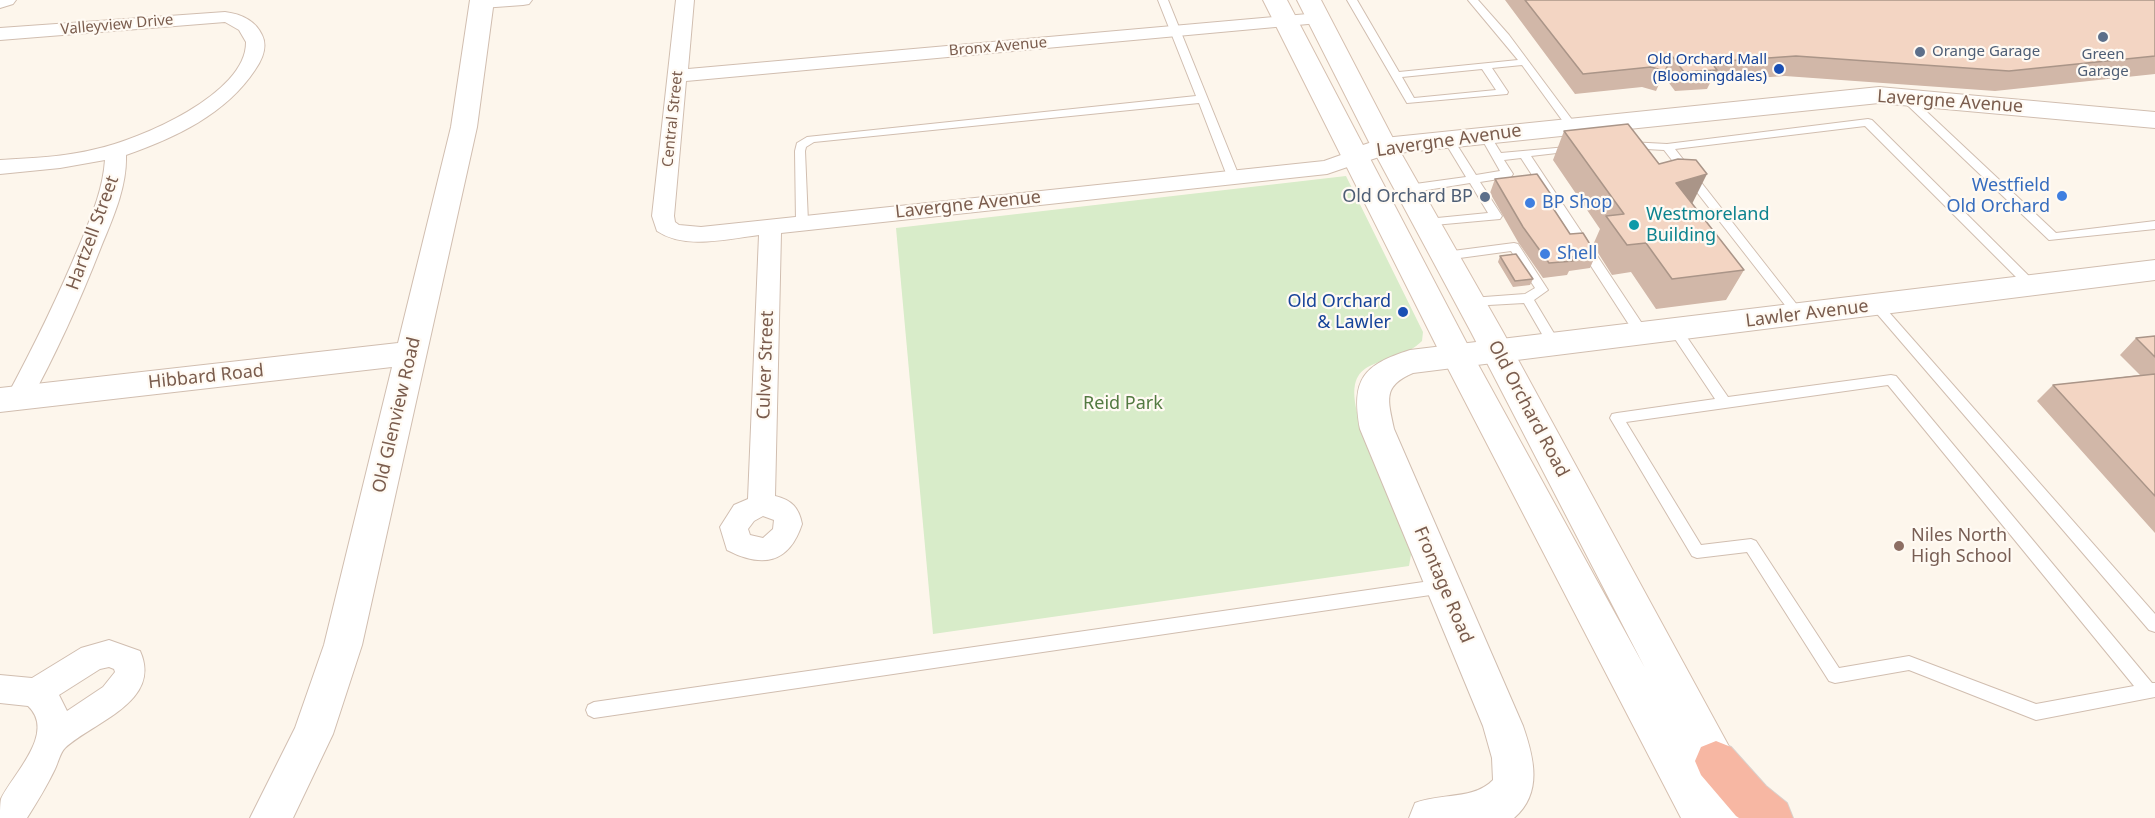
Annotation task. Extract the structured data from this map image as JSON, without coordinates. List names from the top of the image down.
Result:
{
  "streets": {
    "street": [
      "Valleyview Drive",
      "Bronx Avenue",
      "Lavergne Avenue",
      "Central Street",
      "Hartzell Street",
      "Lawler Avenue",
      "Culver Street",
      "Hibbard Road",
      "Old Orchard Road",
      "Old Glenview Road",
      "Frontage Road"
    ]
  },
  "crossings": [
    ["Valleyview Drive", "Hartzell Street"],
    ["Bronx Avenue", "Central Street"],
    ["Bronx Avenue", "Old Orchard Road"],
    ["Lavergne Avenue", "Central Street"],
    ["Lavergne Avenue", "Culver Street"],
    ["Lavergne Avenue", "Old Orchard Road"],
    ["Hartzell Street", "Hibbard Road"],
    ["Lawler Avenue", "Old Orchard Road"],
    ["Lawler Avenue", "Frontage Road"],
    ["Hibbard Road", "Old Glenview Road"],
    ["Old Orchard Road", "Frontage Road"]
  ],
  "parks": ["Reid Park"],
  "places": [
    "Green Garage",
    "Orange Garage",
    "Old Orchard Mall (Bloomingdales)",
    "Westfield Old Orchard",
    "Old Orchard BP",
    "BP Shop",
    "Westmoreland Building",
    "Shell",
    "Old Orchard & Lawler",
    "Niles North High School"
  ]
}
